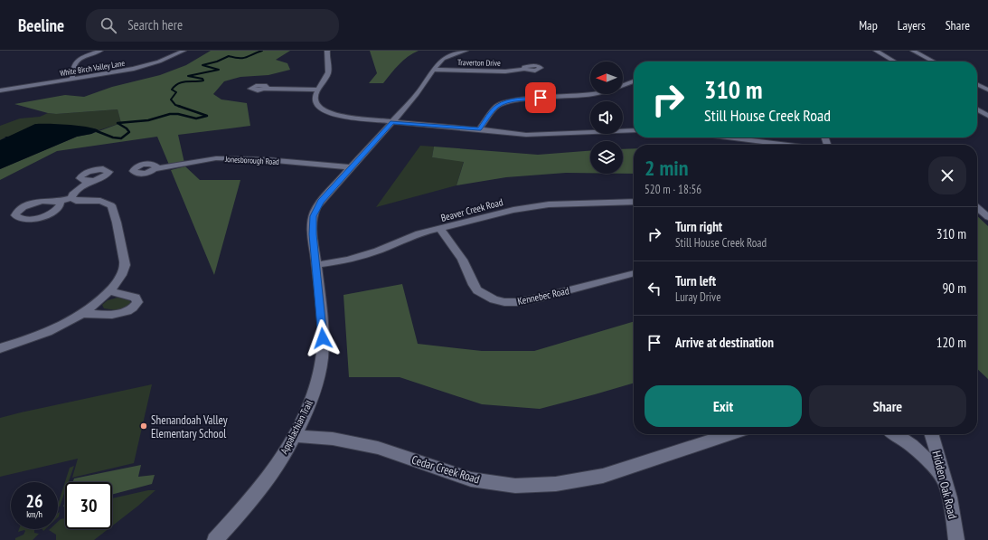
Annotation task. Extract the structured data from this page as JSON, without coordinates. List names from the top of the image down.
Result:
{
  "streets": {
    "street": [
      "Traverton Drive",
      "White Birch Valley Lane",
      "Jonesborough Road",
      "Beaver Creek Road",
      "Kennebec Road",
      "Appalachian Trail",
      "Cedar Creek Road",
      "Hidden Oak Road"
    ]
  },
  "crossings": [
    ["Traverton Drive", "Appalachian Trail"],
    ["Jonesborough Road", "Appalachian Trail"],
    ["Beaver Creek Road", "Kennebec Road"],
    ["Beaver Creek Road", "Appalachian Trail"],
    ["Appalachian Trail", "Cedar Creek Road"]
  ],
  "places": ["Shenandoah Valley Elementary School"],
  "north": "left",
  "page": {
    "header": "Beeline",
    "search": "Search here",
    "nav": ["Map", "Layers", "Share"],
    "turn": ["310 m", "Still House Creek Road"],
    "heading": ["2 min", "520 m · 18:56"],
    "list": [
      {
        "name": "Turn right",
        "note": "Still House Creek Road",
        "value": "310 m"
      },
      {
        "name": "Turn left",
        "note": "Luray Drive",
        "value": "90 m"
      },
      {
        "name": "Arrive at destination",
        "value": "120 m"
      }
    ],
    "buttons": ["Exit", "Share"],
    "speed": "26 km/h",
    "limit": "30"
  }
}
